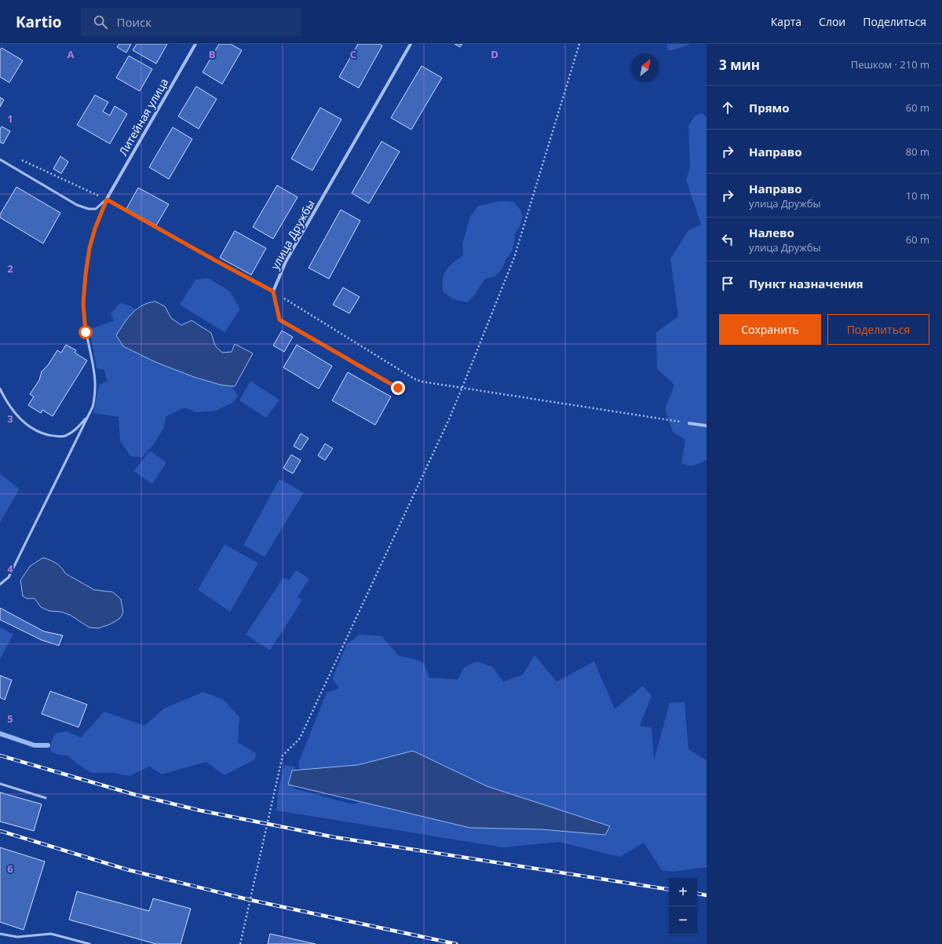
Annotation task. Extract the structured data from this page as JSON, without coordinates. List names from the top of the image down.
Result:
{
  "streets": {
    "street": ["Литейная улица", "улица Дружбы"]
  },
  "north": "top right",
  "page": {
    "header": "Kartio",
    "search": "Поиск",
    "nav": ["Карта", "Слои", "Поделиться"],
    "heading": ["3 мин", "Пешком · 210 m"],
    "list": [
      ["Прямо", "60 m"],
      ["Направо", "80 m"],
      ["Направо", "улица Дружбы", "10 m"],
      ["Налево", "улица Дружбы", "60 m"],
      "Пункт назначения"
    ],
    "buttons": ["Сохранить", "Поделиться"],
    "map_buttons": ["+", "−"]
  },
  "grid": {
    "columns": [
      "A",
      "B",
      "C",
      "D"
    ],
    "rows": [
      "1",
      "2",
      "3",
      "4",
      "5",
      "6"
    ]
  }
}
